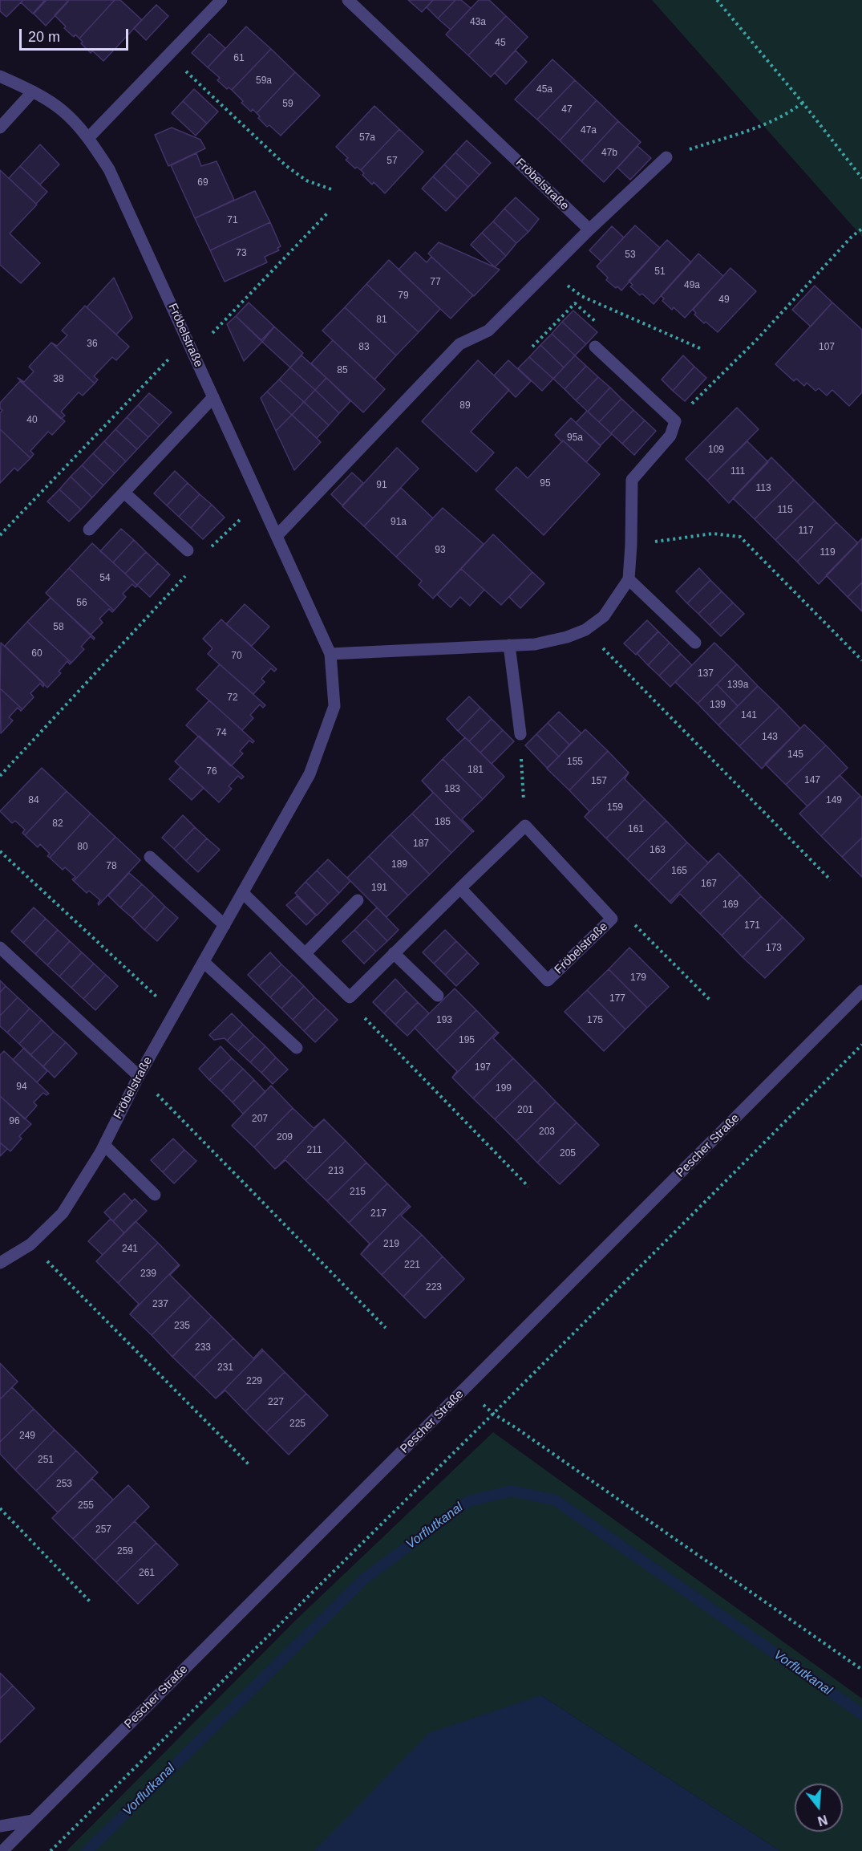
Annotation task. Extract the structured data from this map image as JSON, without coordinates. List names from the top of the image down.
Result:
{
  "streets": {
    "street": ["Fröbelstraße", "Pescher Straße"]
  },
  "water": ["Vorflutkanal"],
  "house_numbers": [
    "43a",
    "45",
    "61",
    "59a",
    "45a",
    "59",
    "47",
    "47a",
    "57a",
    "47b",
    "57",
    "69",
    "71",
    "73",
    "53",
    "51",
    "77",
    "49a",
    "79",
    "49",
    "81",
    "36",
    "83",
    "107",
    "85",
    "38",
    "89",
    "40",
    "95a",
    "109",
    "111",
    "95",
    "91",
    "113",
    "115",
    "91a",
    "117",
    "93",
    "119",
    "54",
    "56",
    "58",
    "60",
    "70",
    "137",
    "139a",
    "72",
    "139",
    "141",
    "74",
    "143",
    "145",
    "155",
    "181",
    "76",
    "147",
    "157",
    "183",
    "84",
    "149",
    "159",
    "185",
    "82",
    "161",
    "187",
    "80",
    "163",
    "189",
    "78",
    "165",
    "167",
    "191",
    "169",
    "171",
    "173",
    "179",
    "177",
    "193",
    "175",
    "195",
    "197",
    "94",
    "199",
    "201",
    "207",
    "96",
    "203",
    "209",
    "211",
    "205",
    "213",
    "215",
    "217",
    "219",
    "241",
    "221",
    "239",
    "223",
    "237",
    "235",
    "233",
    "231",
    "229",
    "227",
    "225",
    "249",
    "251",
    "253",
    "255",
    "257",
    "259",
    "261"
  ],
  "scale_bar": "20 m",
  "north": "bottom"
}
